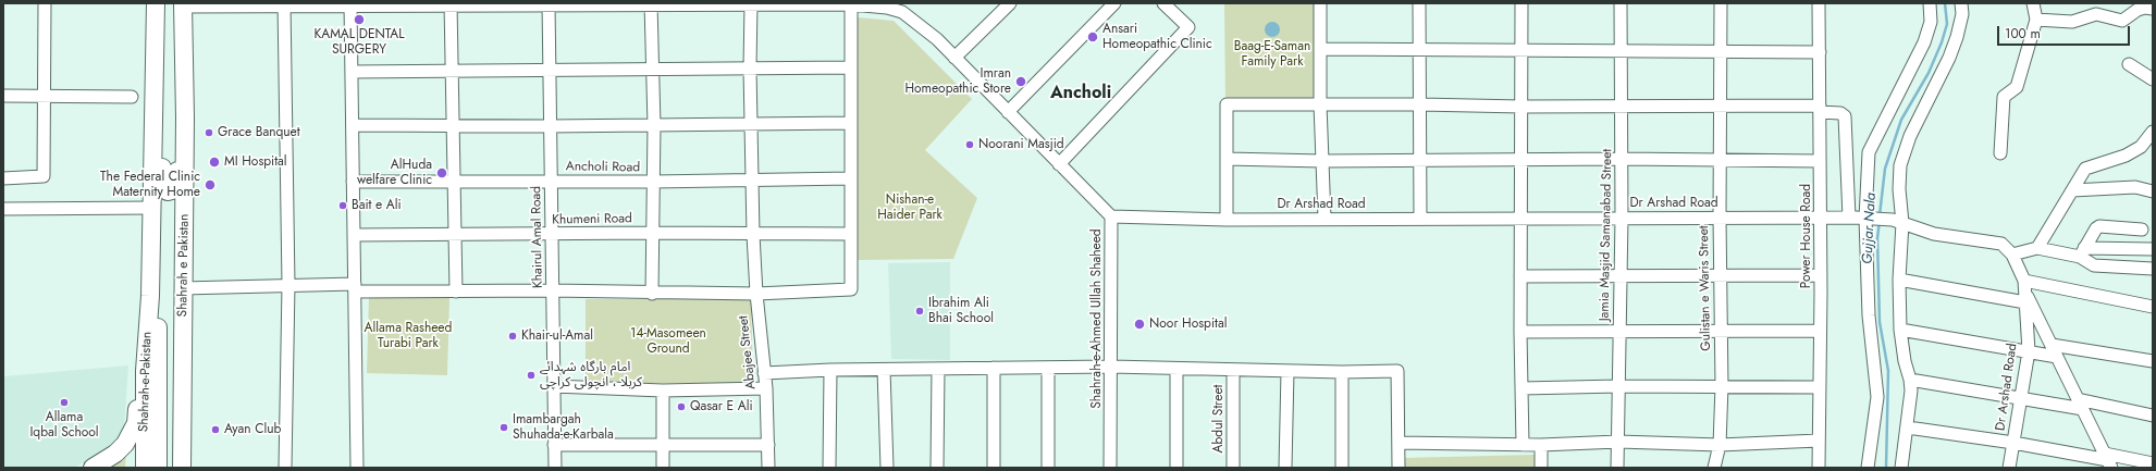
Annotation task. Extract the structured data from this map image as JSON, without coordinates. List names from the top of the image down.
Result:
{
  "streets": {
    "highway": ["Shahrah e Pakistan", "Shahrah-e-Pakistan"],
    "street": [
      "Ancholi Road",
      "Dr Arshad Road",
      "Khumeni Road",
      "Jamia Masjid Samanabad Street",
      "Power House Road",
      "Khairul Amal Road",
      "Gulistan e Waris Street",
      "Shahrah-e-Ahmed Ullah Shaheed",
      "Abajee Street",
      "Abdul Street"
    ]
  },
  "crossings": [
    ["Ancholi Road", "Khairul Amal Road"],
    ["Ancholi Road", "Abajee Street"],
    ["Dr Arshad Road", "Jamia Masjid Samanabad Street"],
    ["Dr Arshad Road", "Power House Road"],
    ["Dr Arshad Road", "Gulistan e Waris Street"],
    ["Dr Arshad Road", "Shahrah-e-Ahmed Ullah Shaheed"],
    ["Khumeni Road", "Khairul Amal Road"],
    ["Khumeni Road", "Abajee Street"],
    ["Khairul Amal Road", "Shahrah-e-Ahmed Ullah Shaheed"],
    ["Shahrah e Pakistan", "Shahrah-e-Ahmed Ullah Shaheed"],
    ["Shahrah-e-Ahmed Ullah Shaheed", "Abajee Street"]
  ],
  "districts": ["Ancholi"],
  "water": ["Gujjar Nala"],
  "parks": [
    "Baag-E-Saman Family Park",
    "Nishan-e Haider Park",
    "Allama Rasheed Turabi Park",
    "14-Masomeen Ground"
  ],
  "places": [
    "KAMAL DENTAL SURGERY",
    "Ansari Homeopathic Clinic",
    "Imran Homeopathic Store",
    "Grace Banquet",
    "Noorani Masjid",
    "MI Hospital",
    "AlHuda welfare Clinic",
    "The Federal Clinic Maternity Home",
    "Bait e Ali",
    "Ibrahim Ali Bhai School",
    "Noor Hospital",
    "Khair-ul-Amal",
    "امام بارگاہ شہدائے کربلا ، انچولی کراچی",
    "Allama Iqbal School",
    "Qasar E Ali",
    "Imambargah Shuhada-e-Karbala",
    "Ayan Club"
  ],
  "scale_bar": "100 m"
}
